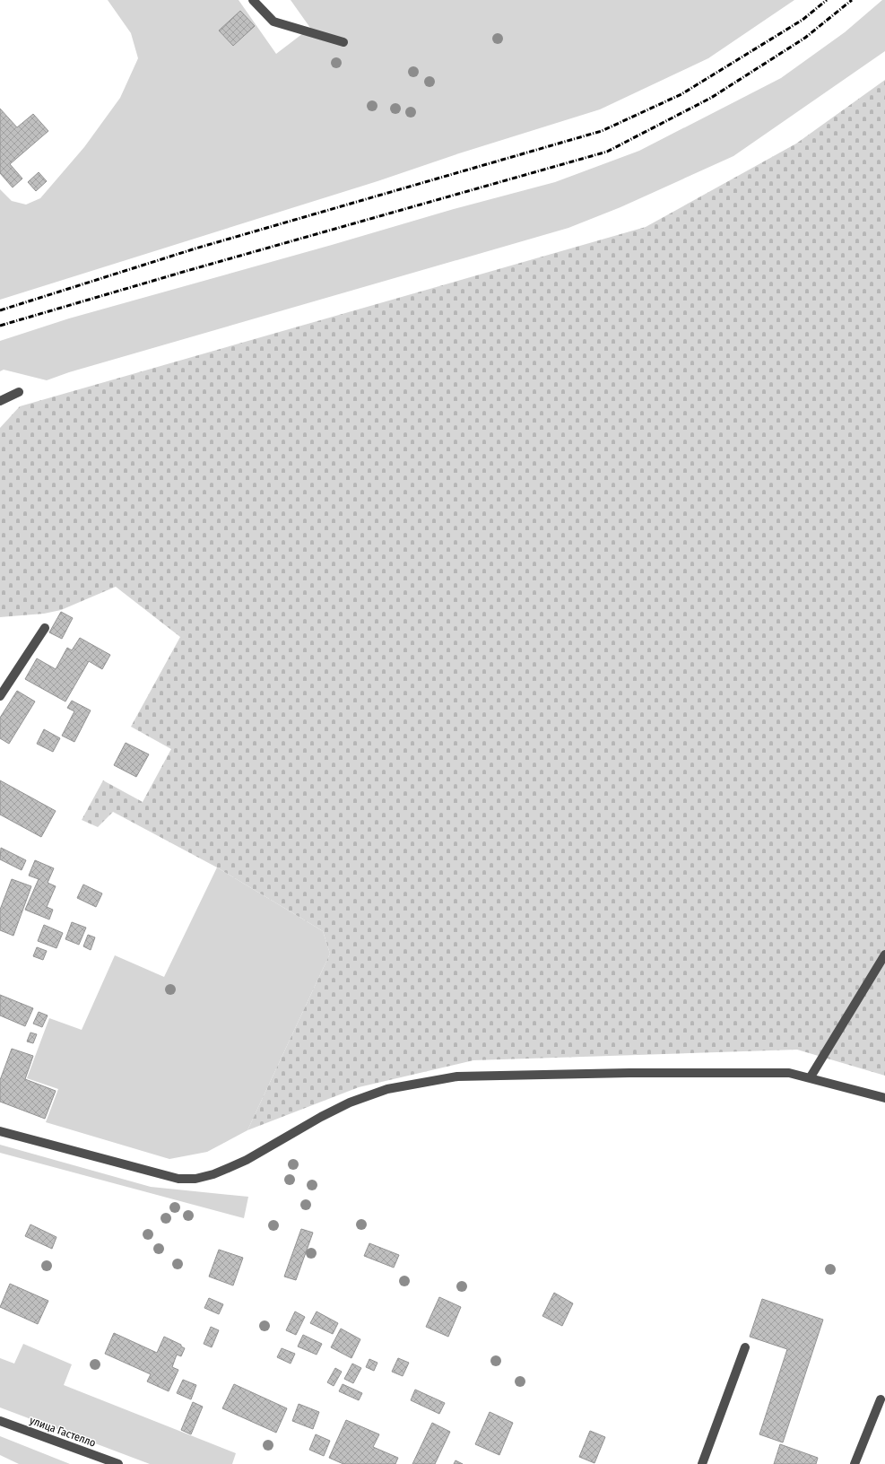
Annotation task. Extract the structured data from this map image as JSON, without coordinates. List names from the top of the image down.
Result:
{
  "streets": {
    "street": ["улица Гастелло"]
  }
}
